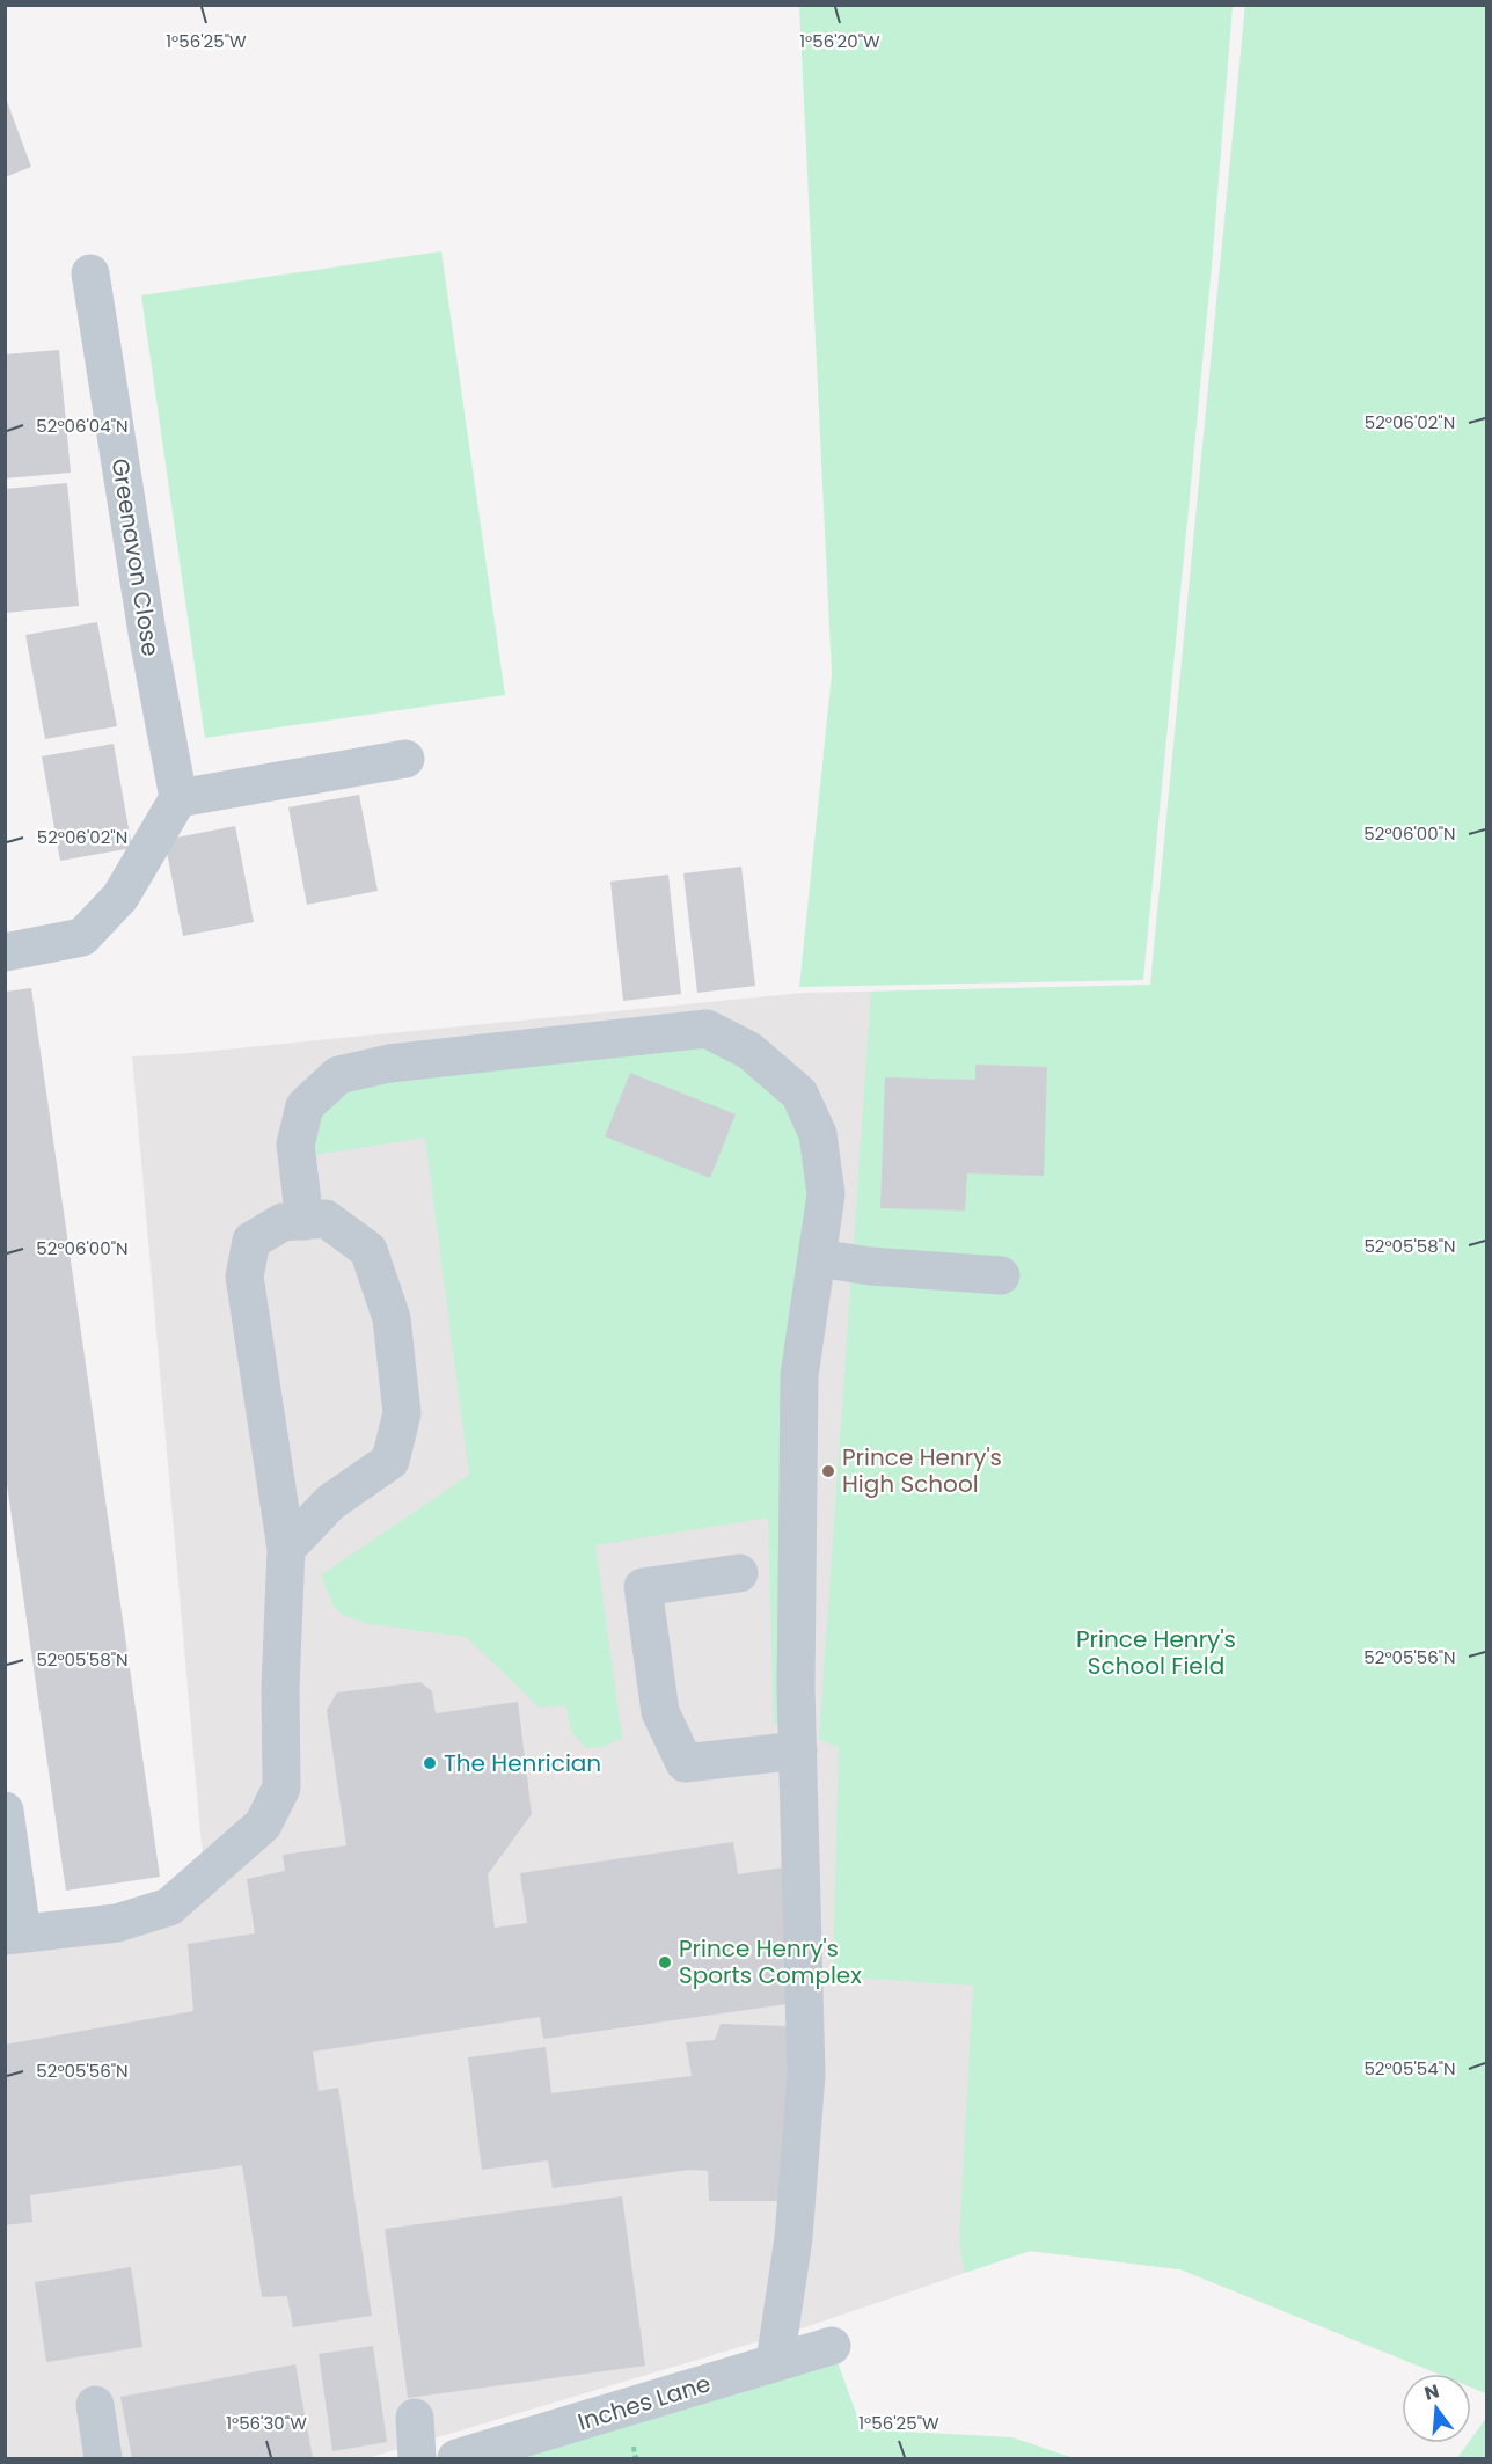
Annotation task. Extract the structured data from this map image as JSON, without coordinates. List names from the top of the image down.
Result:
{
  "streets": {
    "street": ["Greenavon Close", "Inches Lane"]
  },
  "parks": ["Prince Henry's School Field"],
  "places": ["Prince Henry's High School", "The Henrician", "Prince Henry's Sports Complex"],
  "north": "top",
  "coordinates": [
    "1°56'25\"W",
    "1°56'20\"W",
    "52°06'02\"N",
    "52°06'04\"N",
    "52°06'00\"N",
    "52°05'58\"N",
    "52°05'56\"N",
    "52°05'54\"N",
    "1°56'30\"W"
  ]
}
